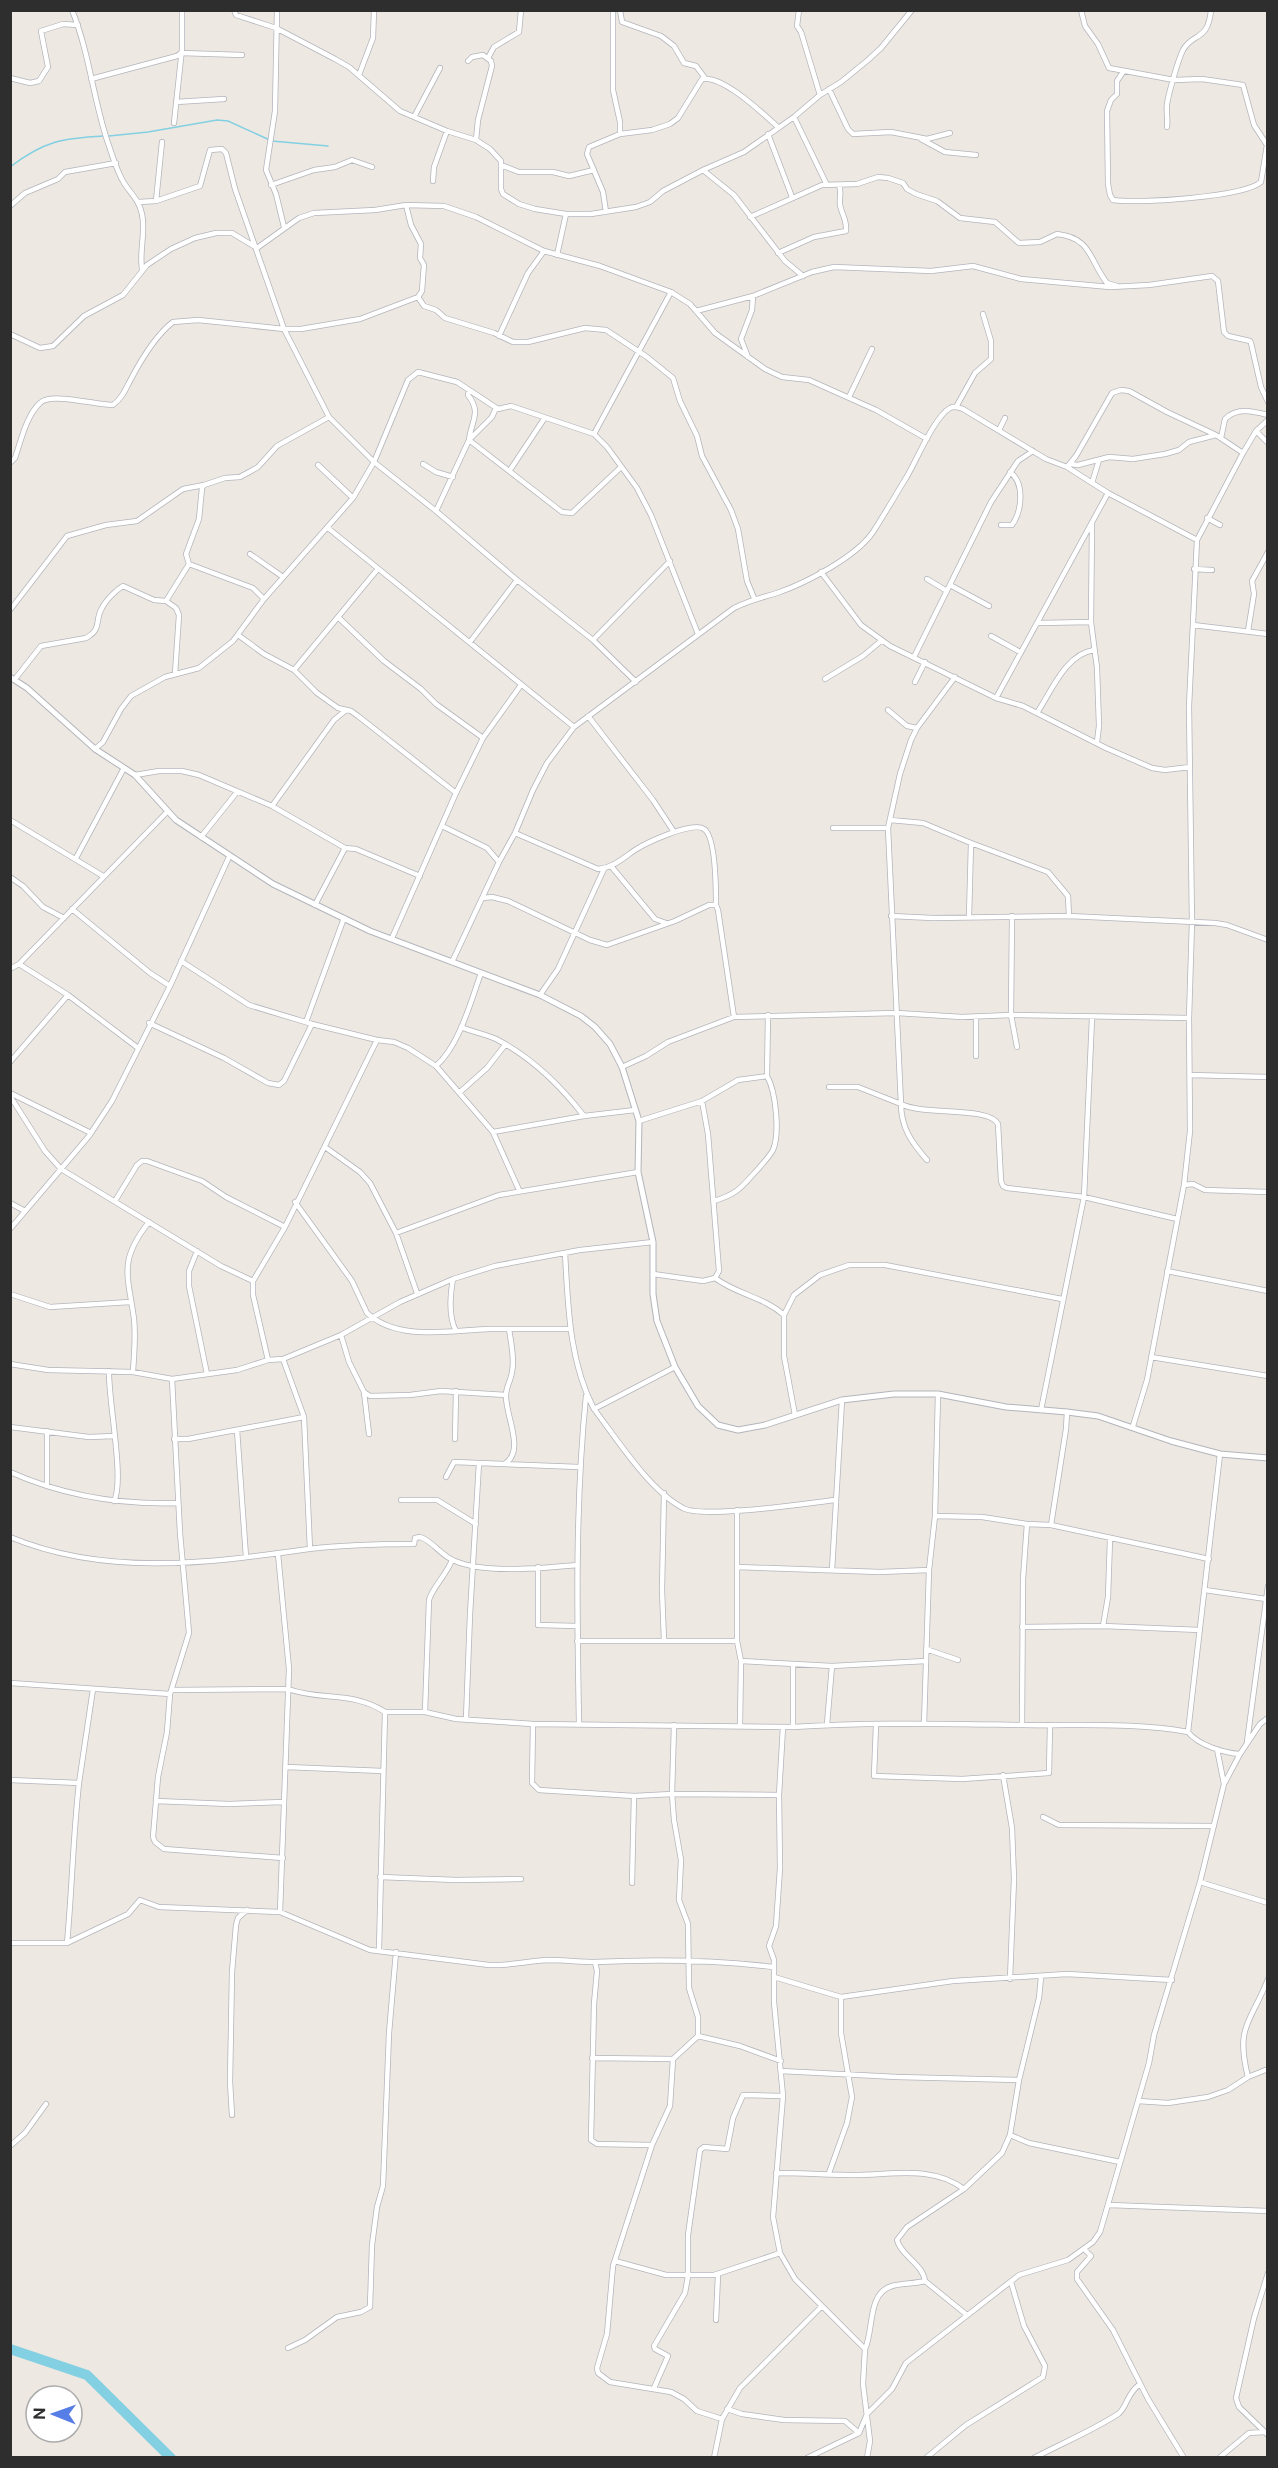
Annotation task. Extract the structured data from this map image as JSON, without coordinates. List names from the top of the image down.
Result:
{
  "north": "left"
}
